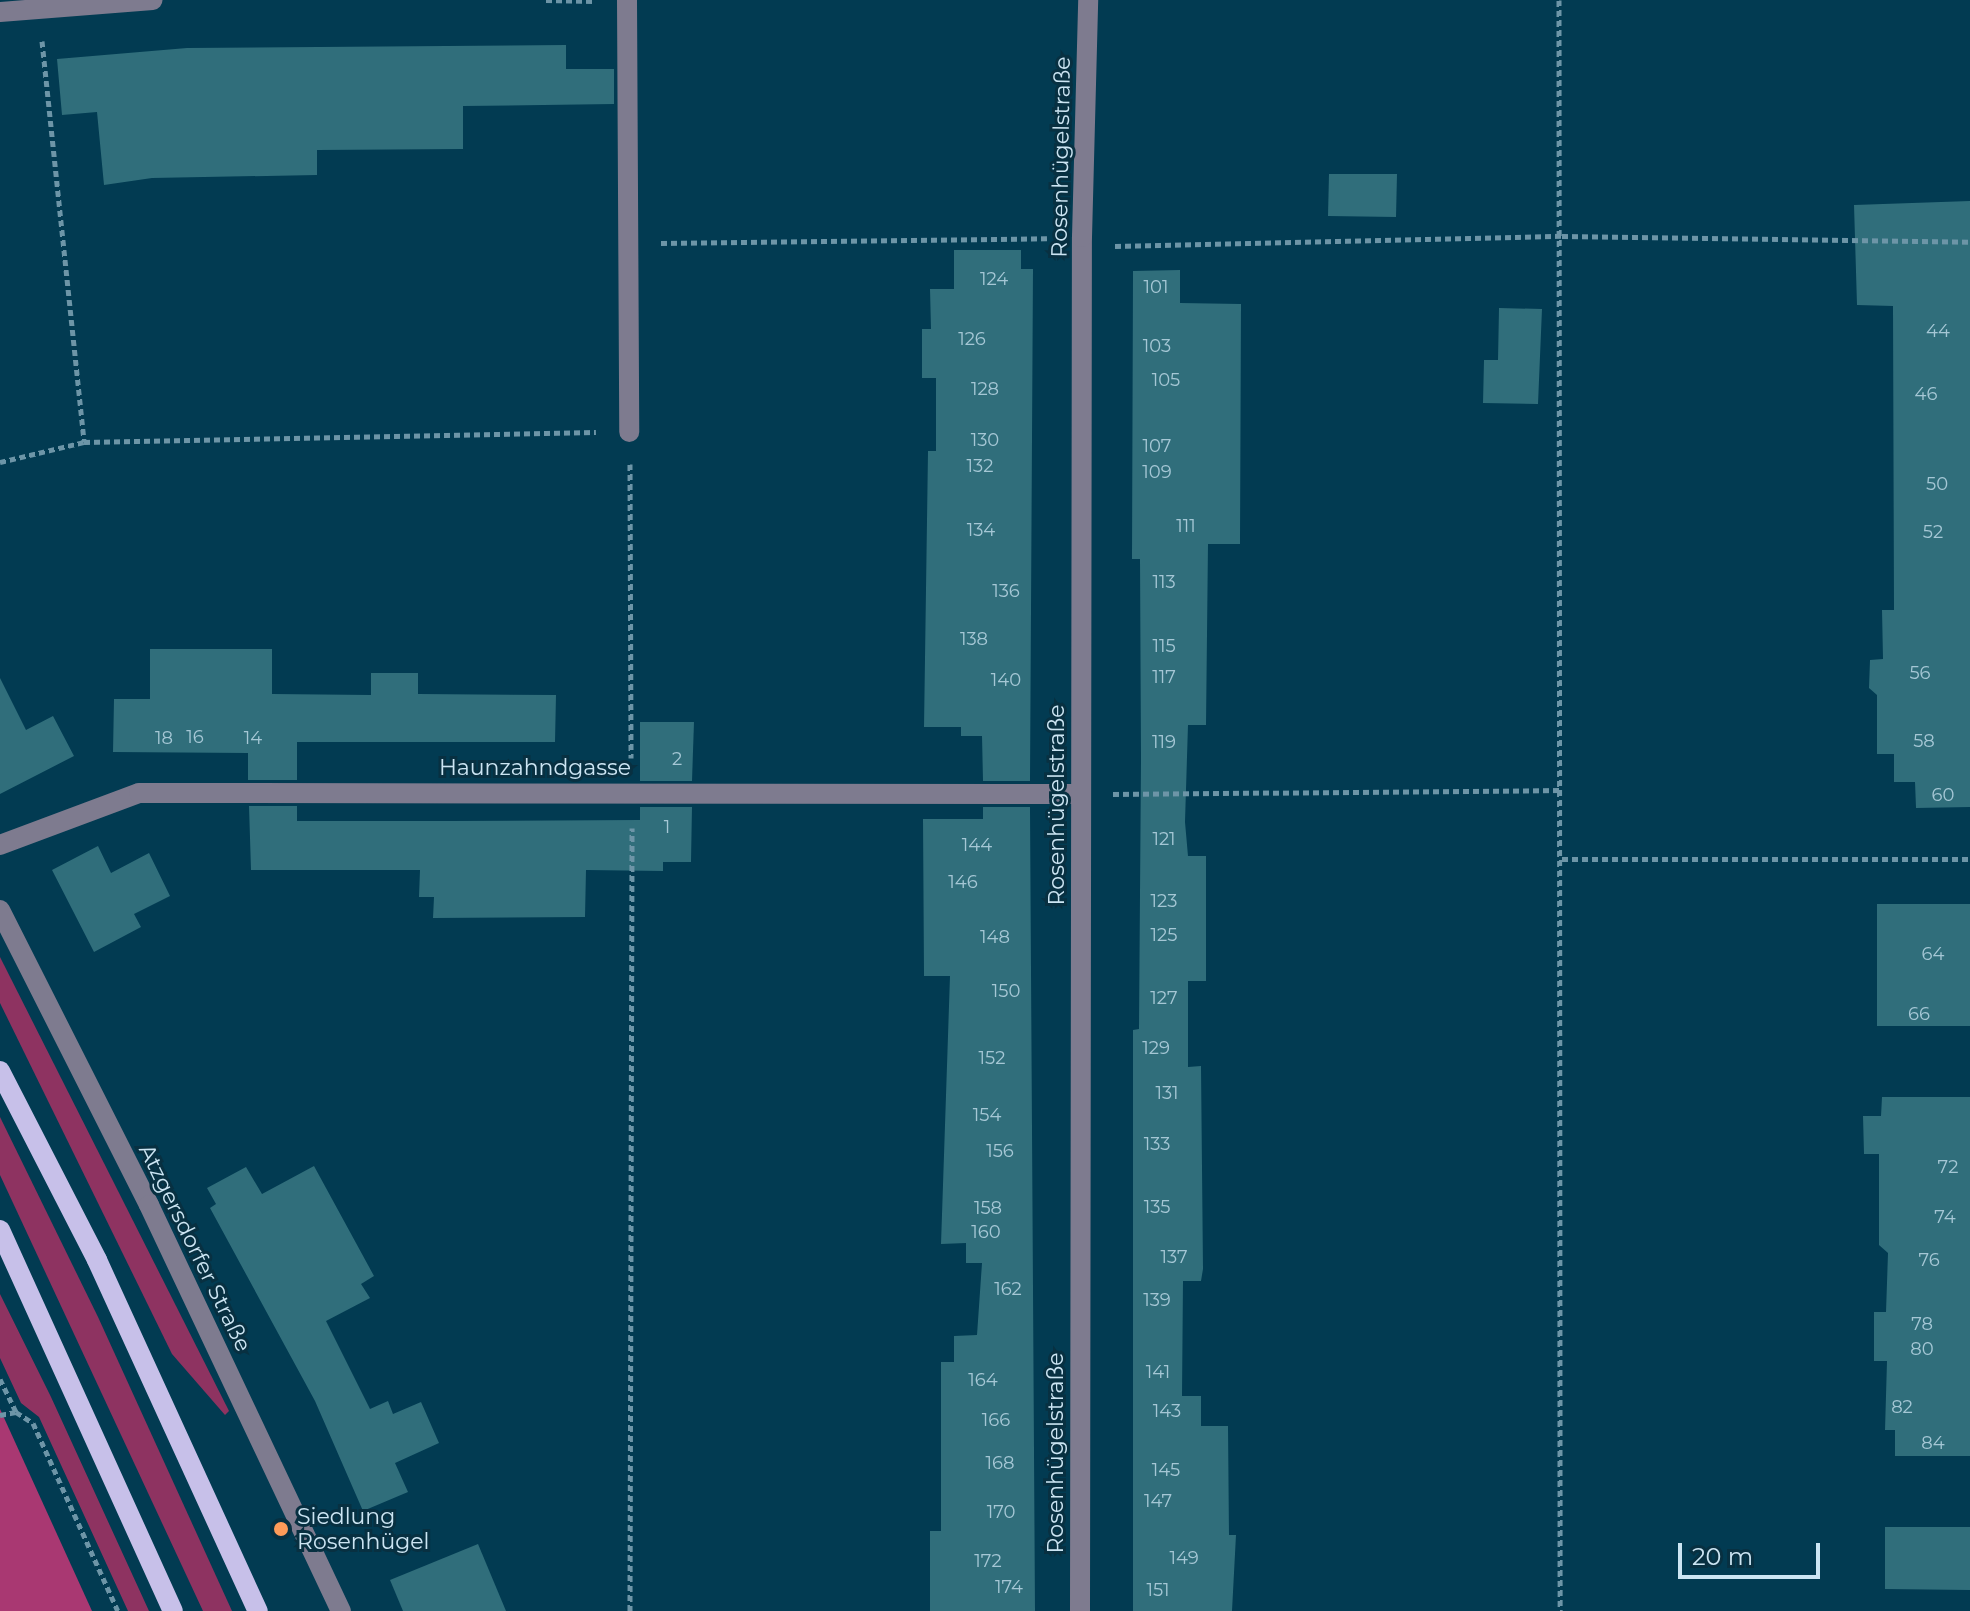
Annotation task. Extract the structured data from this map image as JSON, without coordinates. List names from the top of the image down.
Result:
{
  "streets": {
    "street": ["Rosenhügelstraße", "Haunzahndgasse", "Atzgersdorfer Straße"]
  },
  "crossings": [
    ["Rosenhügelstraße", "Haunzahndgasse"]
  ],
  "places": ["Siedlung Rosenhügel"],
  "house_numbers": [
    "124",
    "101",
    "44",
    "126",
    "103",
    "105",
    "128",
    "46",
    "130",
    "107",
    "132",
    "109",
    "50",
    "111",
    "134",
    "52",
    "113",
    "136",
    "138",
    "115",
    "56",
    "117",
    "140",
    "16",
    "18",
    "14",
    "58",
    "119",
    "2",
    "60",
    "1",
    "121",
    "144",
    "146",
    "123",
    "125",
    "148",
    "64",
    "150",
    "127",
    "66",
    "129",
    "152",
    "131",
    "154",
    "133",
    "156",
    "72",
    "135",
    "158",
    "74",
    "160",
    "137",
    "76",
    "162",
    "139",
    "78",
    "80",
    "141",
    "164",
    "82",
    "143",
    "166",
    "84",
    "168",
    "145",
    "147",
    "170",
    "149",
    "172",
    "174",
    "151"
  ],
  "scale_bar": "20 m"
}
